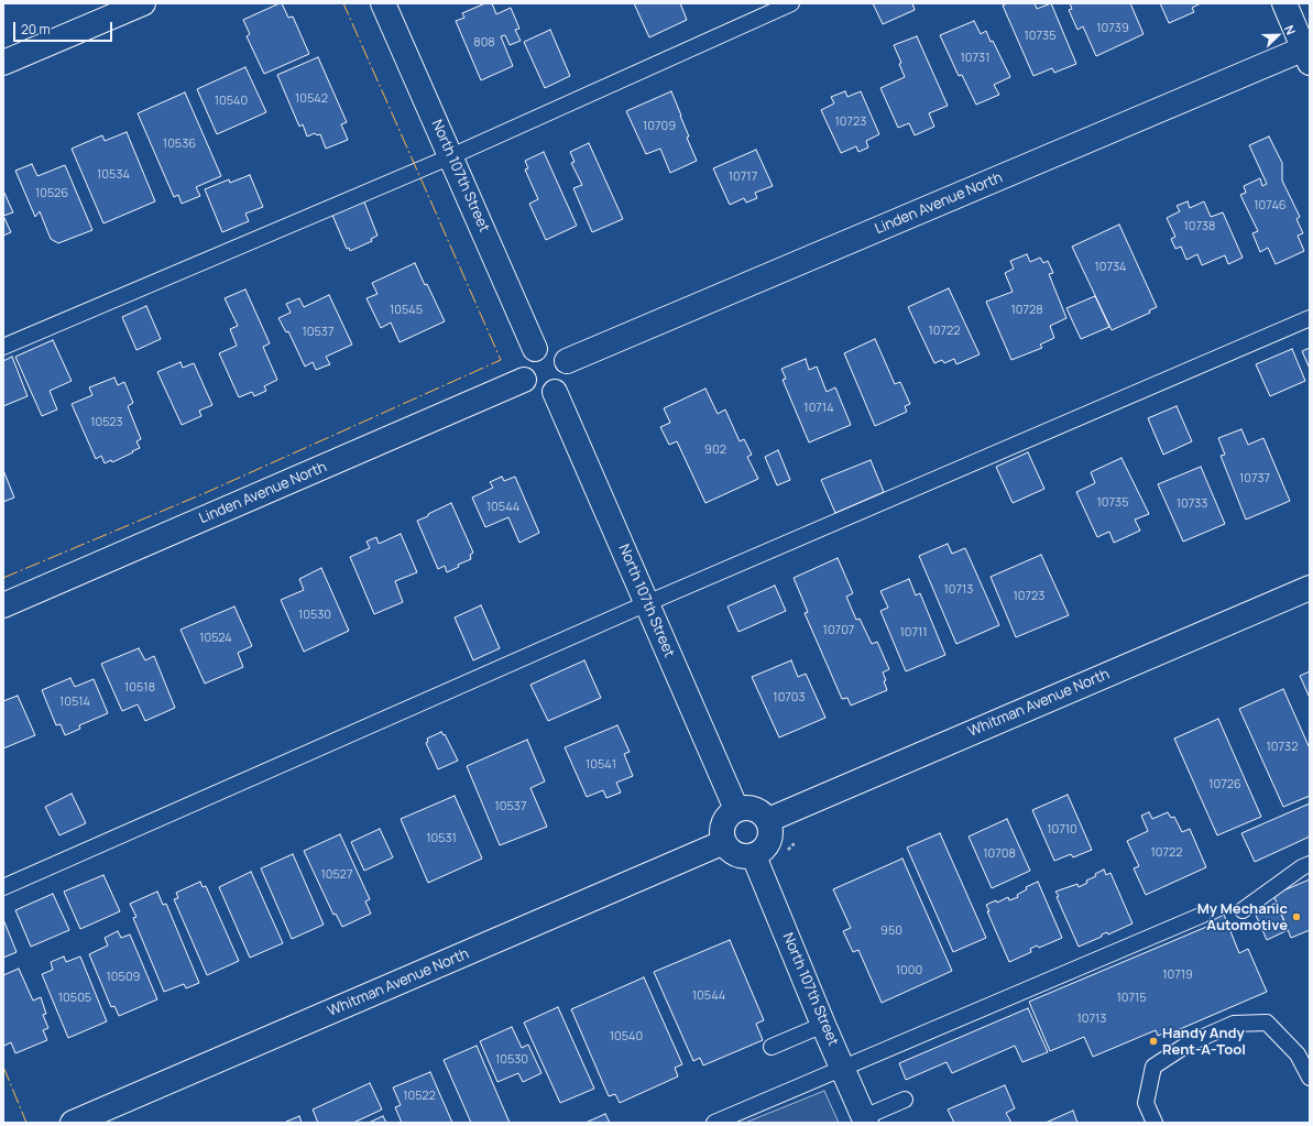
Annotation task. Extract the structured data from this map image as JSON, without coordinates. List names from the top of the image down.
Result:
{
  "streets": {
    "street": ["North 107th Street", "Linden Avenue North", "Whitman Avenue North"]
  },
  "crossings": [
    ["North 107th Street", "Linden Avenue North"],
    ["North 107th Street", "Whitman Avenue North"]
  ],
  "places": ["My Mechanic Automotive", "Handy Andy Rent-A-Tool"],
  "house_numbers": [
    "10739",
    "10735",
    "808",
    "10731",
    "10542",
    "10540",
    "10723",
    "10709",
    "10536",
    "10534",
    "10717",
    "10526",
    "10746",
    "10738",
    "10734",
    "10545",
    "10728",
    "10722",
    "10537",
    "10714",
    "10523",
    "902",
    "10737",
    "10735",
    "10733",
    "10544",
    "10713",
    "10723",
    "10530",
    "10707",
    "10711",
    "10524",
    "10518",
    "10703",
    "10514",
    "10732",
    "10541",
    "10726",
    "10537",
    "10710",
    "10531",
    "10722",
    "10708",
    "10527",
    "950",
    "1000",
    "10719",
    "10509",
    "10544",
    "10505",
    "10715",
    "10713",
    "10540",
    "10530",
    "10522"
  ],
  "scale_bar": "20 m",
  "north": "top right"
}
